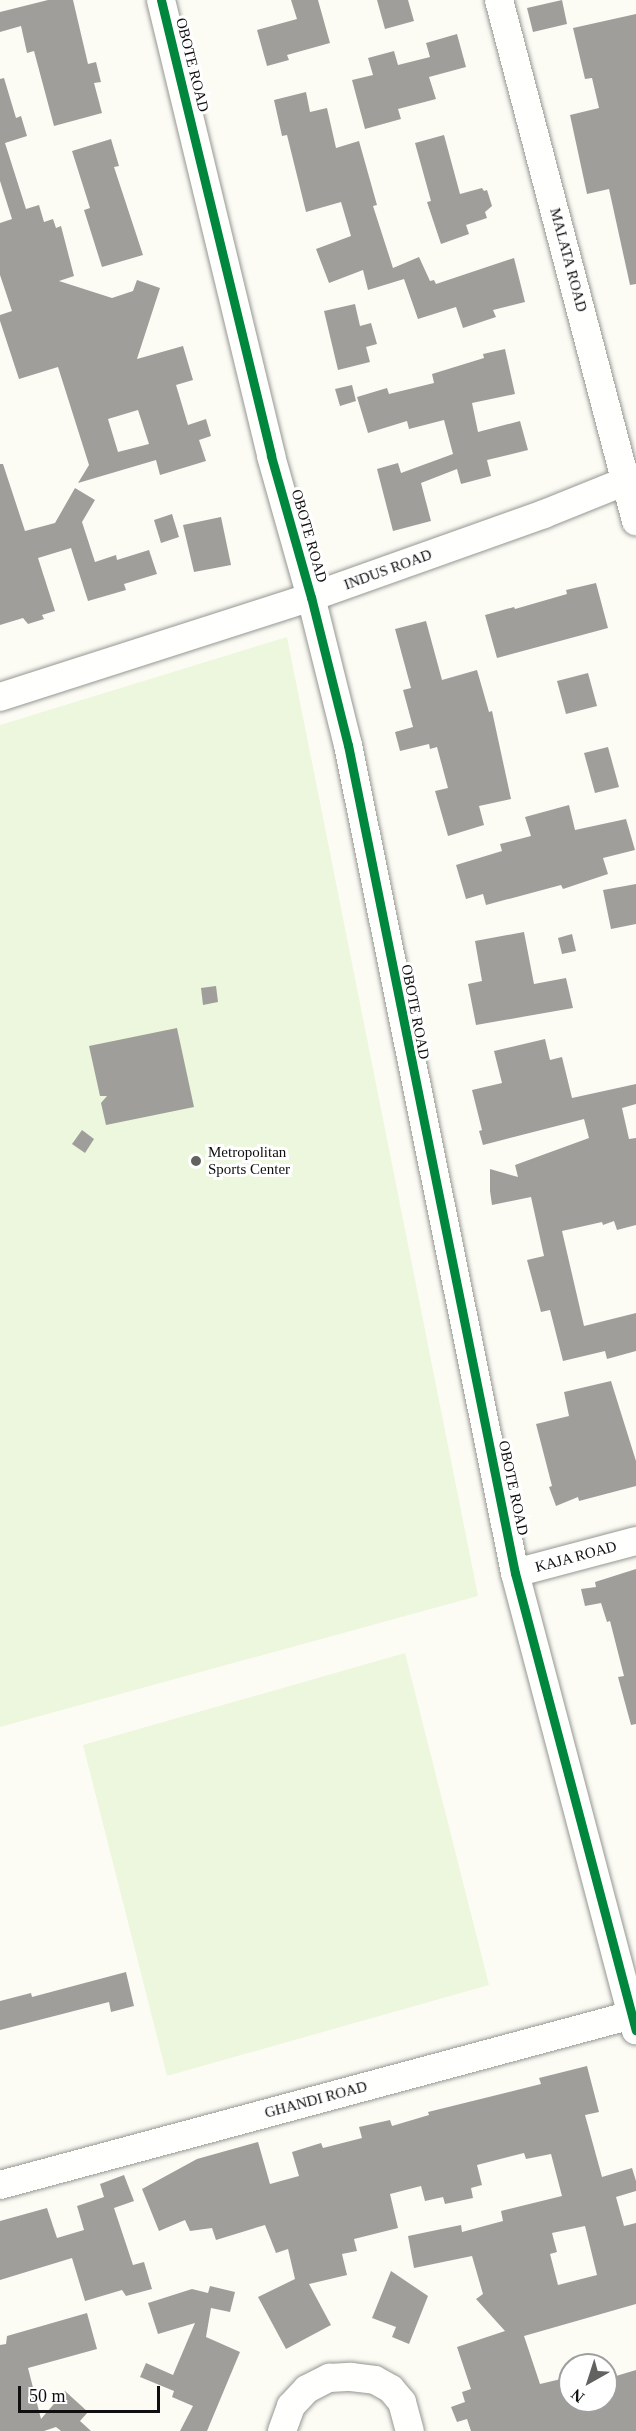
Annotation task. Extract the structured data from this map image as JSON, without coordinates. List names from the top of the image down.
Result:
{
  "streets": {
    "street": [
      "OBOTE ROAD",
      "MALATA ROAD",
      "INDUS ROAD",
      "KAJA ROAD",
      "GHANDI ROAD"
    ]
  },
  "crossings": [
    ["OBOTE ROAD", "INDUS ROAD"],
    ["OBOTE ROAD", "KAJA ROAD"],
    ["OBOTE ROAD", "GHANDI ROAD"],
    ["MALATA ROAD", "INDUS ROAD"]
  ],
  "places": ["Metropolitan Sports Center"],
  "scale_bar": "50 m",
  "north": "bottom left"
}
